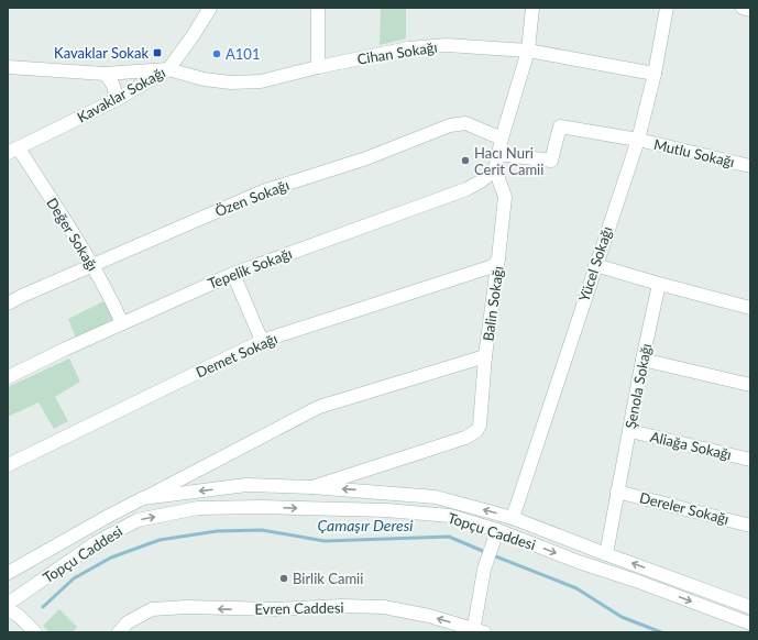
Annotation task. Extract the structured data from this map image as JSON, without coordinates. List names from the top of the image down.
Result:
{
  "streets": {
    "street": [
      "Cihan Sokağı",
      "Kavaklar Sokağı",
      "Mutlu Sokağı",
      "Özen Sokağı",
      "Değer Sokağı",
      "Yücel Sokağı",
      "Tepelik Sokağı",
      "Balin Sokağı",
      "Demet Sokağı",
      "Şenola Sokağı",
      "Aliağa Sokağı",
      "Dereler Sokağı",
      "Topçu Caddesi",
      "Evren Caddesi"
    ]
  },
  "crossings": [
    ["Cihan Sokağı", "Kavaklar Sokağı"],
    ["Cihan Sokağı", "Yücel Sokağı"],
    ["Kavaklar Sokağı", "Değer Sokağı"],
    ["Mutlu Sokağı", "Yücel Sokağı"],
    ["Özen Sokağı", "Değer Sokağı"],
    ["Değer Sokağı", "Tepelik Sokağı"],
    ["Yücel Sokağı", "Topçu Caddesi"],
    ["Tepelik Sokağı", "Balin Sokağı"],
    ["Balin Sokağı", "Demet Sokağı"],
    ["Balin Sokağı", "Topçu Caddesi"],
    ["Şenola Sokağı", "Aliağa Sokağı"],
    ["Şenola Sokağı", "Dereler Sokağı"],
    ["Şenola Sokağı", "Topçu Caddesi"]
  ],
  "one_way": ["Evren Caddesi"],
  "water": ["Çamaşır Deresi"],
  "places": {
    "transit": ["Kavaklar Sokak"],
    "other": ["A101", "Hacı Nuri Cerit Camii", "Birlik Camii"]
  }
}
